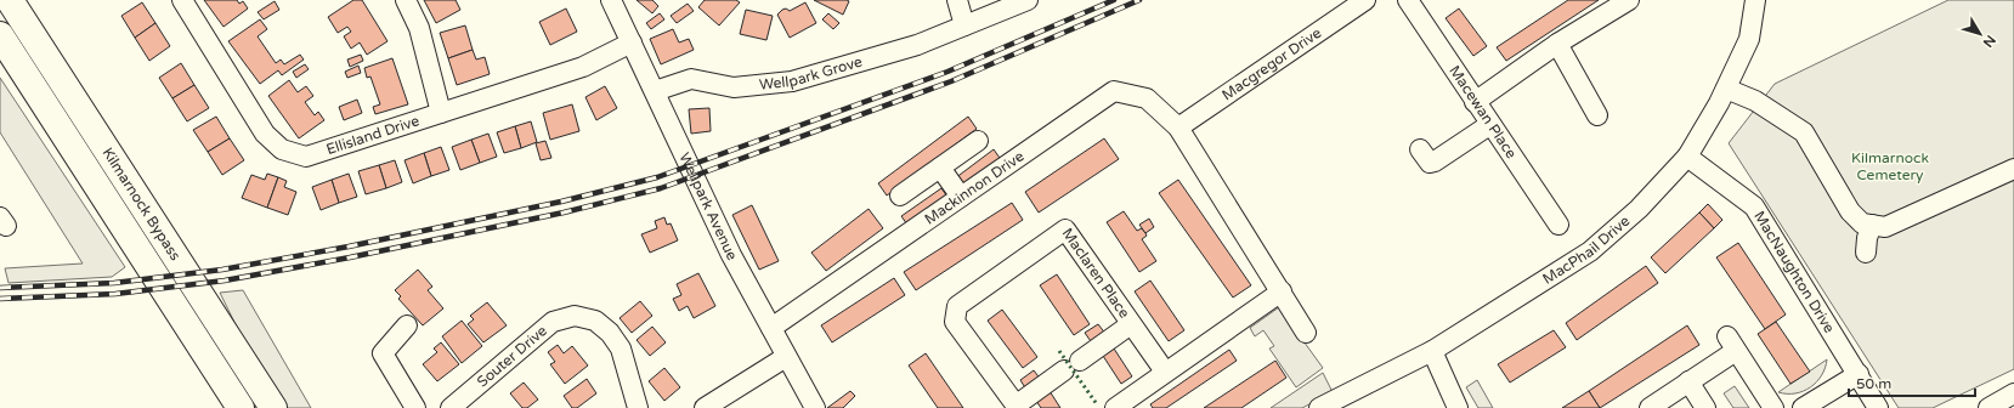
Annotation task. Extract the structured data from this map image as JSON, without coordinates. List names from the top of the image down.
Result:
{
  "streets": {
    "highway": ["Kilmarnock Bypass"],
    "street": [
      "Macgregor Drive",
      "Wellpark Grove",
      "Macewan Place",
      "Ellisland Drive",
      "Mackinnon Drive",
      "Wellpark Avenue",
      "MacPhail Drive",
      "MacNaughton Drive",
      "Maclaren Place",
      "Souter Drive"
    ]
  },
  "crossings": [
    ["Macgregor Drive", "Mackinnon Drive"],
    ["Wellpark Grove", "Wellpark Avenue"],
    ["Ellisland Drive", "Wellpark Avenue"],
    ["Mackinnon Drive", "Wellpark Avenue"],
    ["MacPhail Drive", "MacNaughton Drive"]
  ],
  "parks": ["Kilmarnock Cemetery"],
  "scale_bar": "50 m",
  "north": "bottom right"
}
